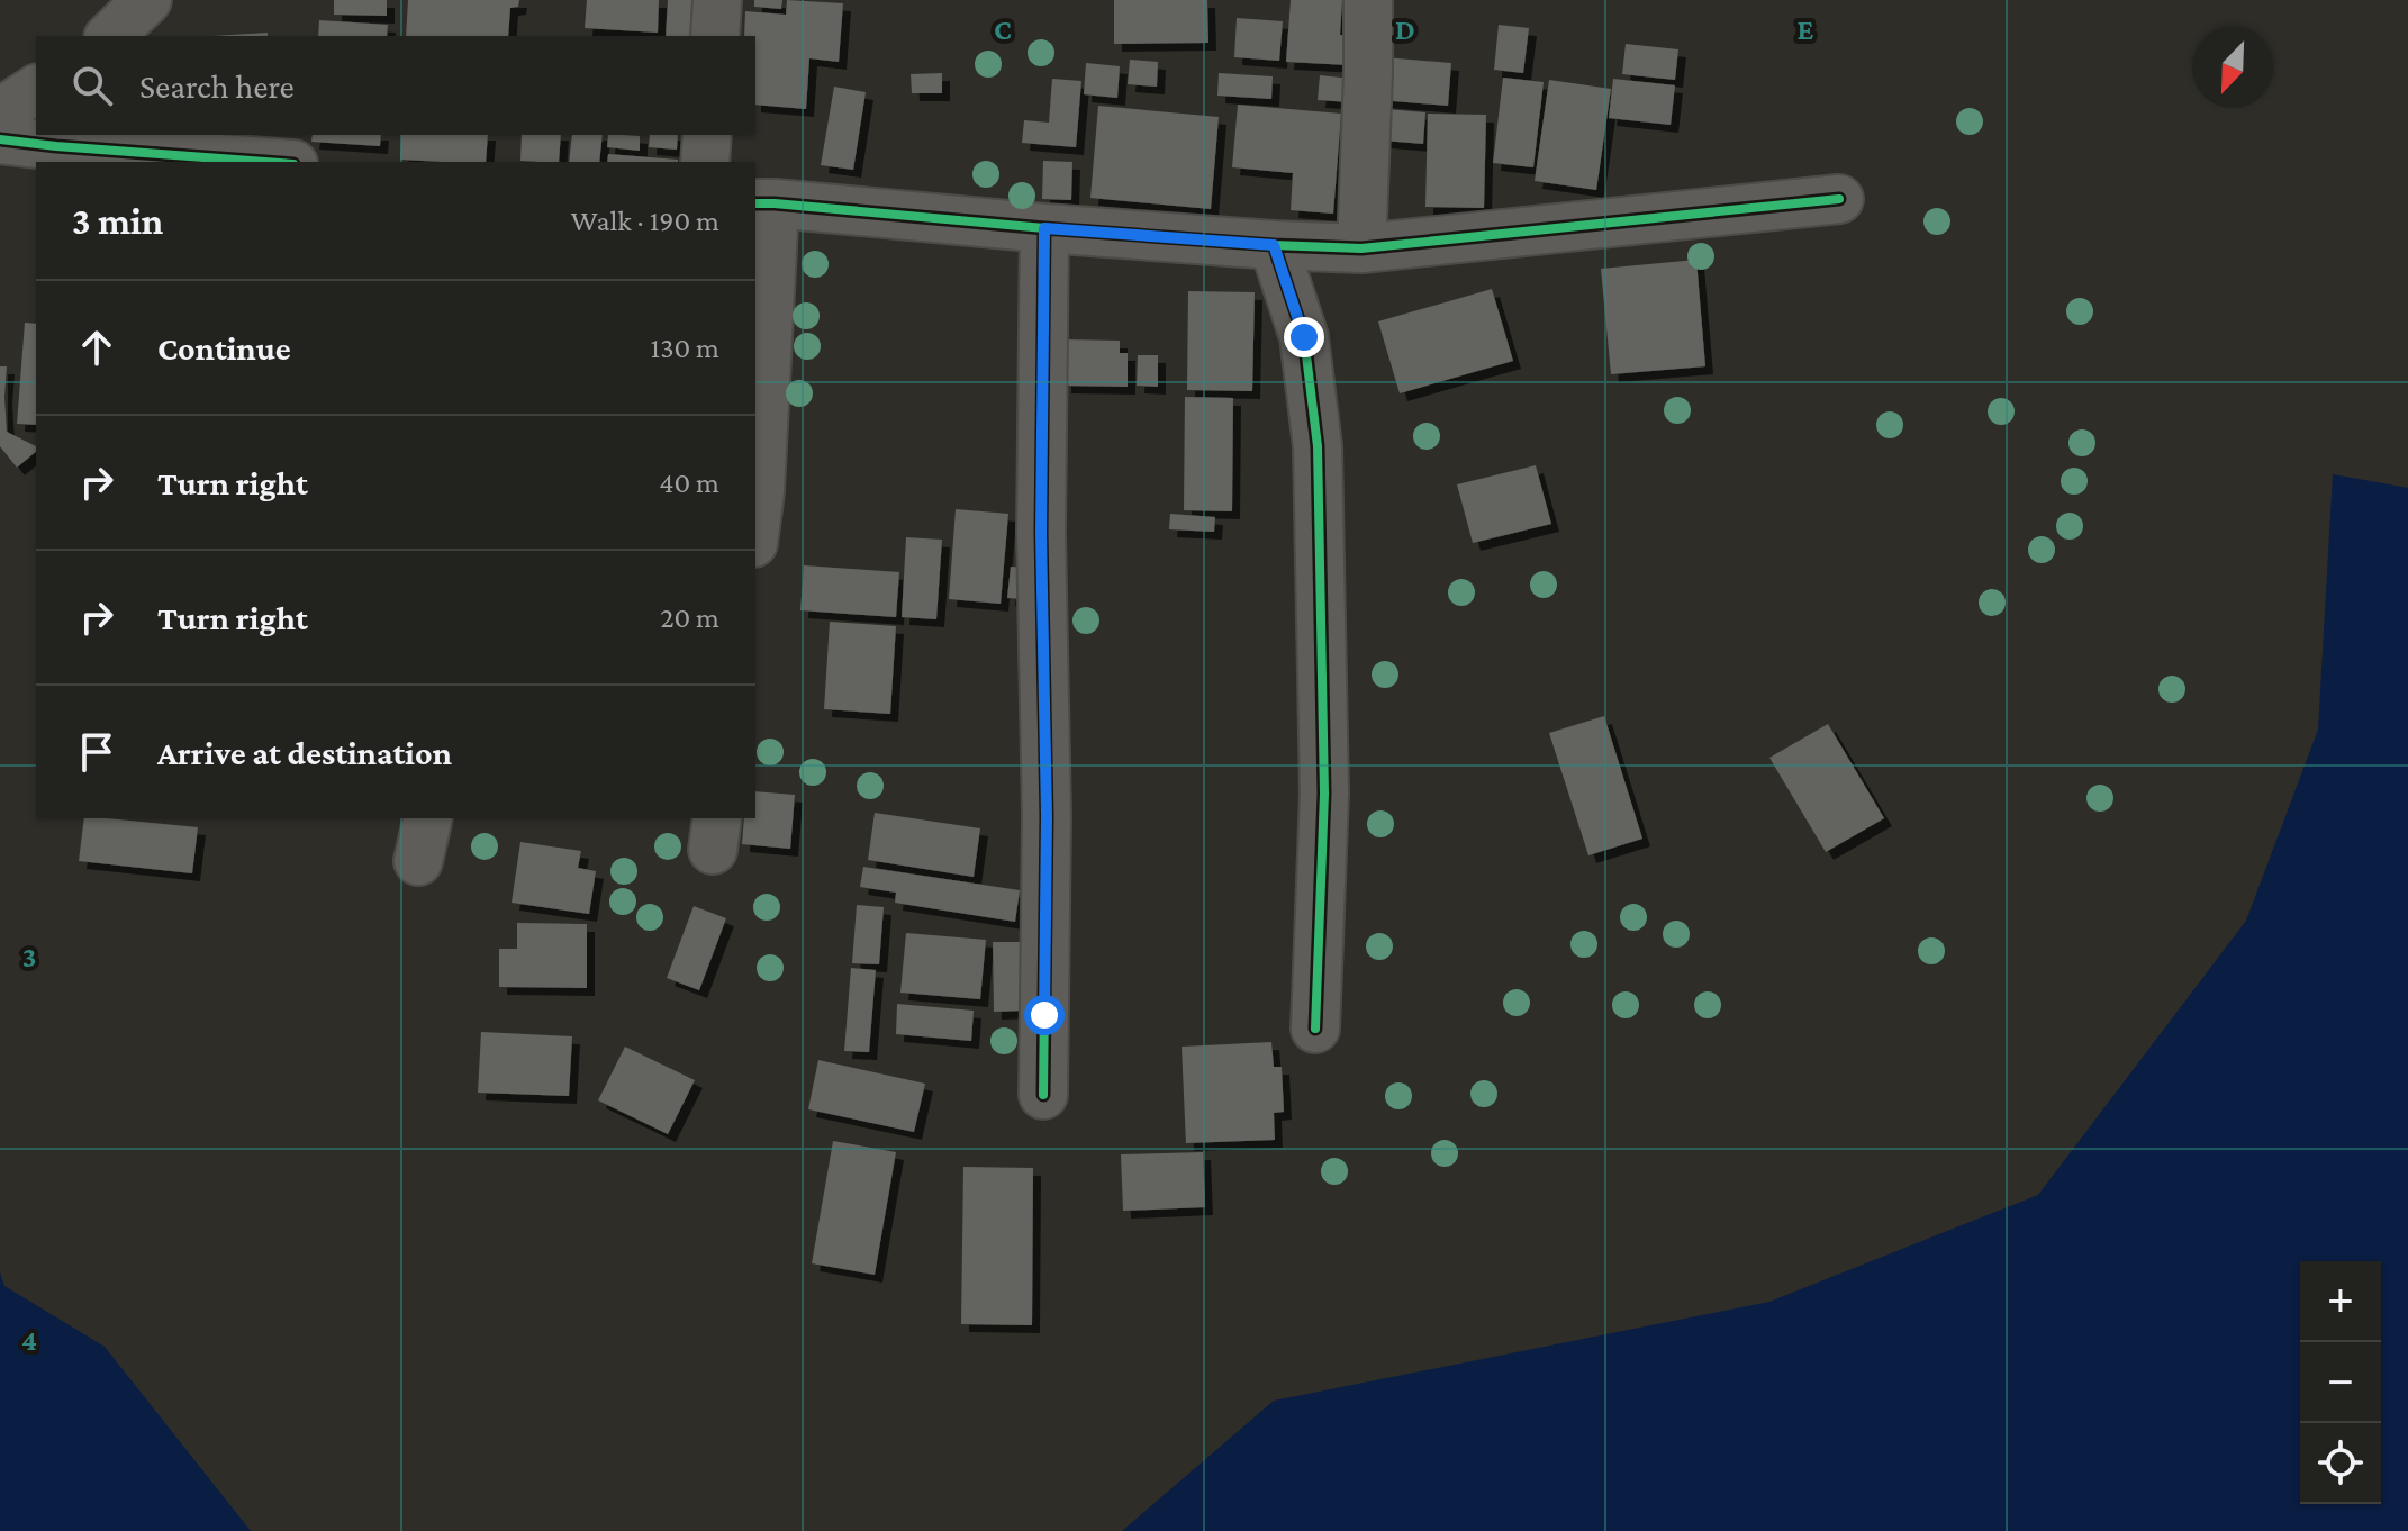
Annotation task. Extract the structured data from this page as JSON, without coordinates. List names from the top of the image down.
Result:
{
  "north": "bottom left",
  "page": {
    "search": "Search here",
    "heading": ["3 min", "Walk · 190 m"],
    "list": [
      ["Continue", "130 m"],
      ["Turn right", "40 m"],
      ["Turn right", "20 m"],
      "Arrive at destination"
    ],
    "map_buttons": ["+", "−"]
  },
  "grid": {
    "columns": ["C", "D", "E"],
    "rows": ["3", "4"]
  }
}
